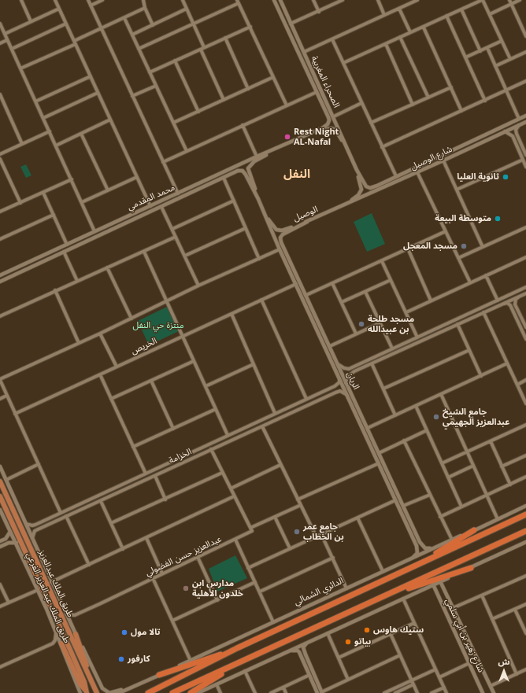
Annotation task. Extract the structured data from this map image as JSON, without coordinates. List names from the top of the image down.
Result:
{
  "streets": {
    "highway": ["الدائري الشمالي"],
    "main road": ["طريق الملك عبدالعزيز"],
    "street": [
      "الصحراء المغربية",
      "شارع الوصيل",
      "محمد المقدمي",
      "الوصيل",
      "الخريص",
      "الريان",
      "الخزامة",
      "عبدالعزيز حسن الفضولي",
      "طريق الملك عبدالعزيز الفرعي",
      "شارع زهير بن أبي سلمي"
    ]
  },
  "crossings": [
    ["الصحراء المغربية", "شارع الوصيل"],
    ["الصحراء المغربية", "محمد المقدمي"],
    ["الصحراء المغربية", "الوصيل"],
    ["الصحراء المغربية", "الريان"],
    ["شارع الوصيل", "محمد المقدمي"],
    ["شارع الوصيل", "الوصيل"],
    ["شارع الوصيل", "الريان"],
    ["محمد المقدمي", "الوصيل"],
    ["محمد المقدمي", "الريان"],
    ["الوصيل", "الريان"],
    ["الخريص", "الريان"],
    ["الريان", "الخزامة"],
    ["الخزامة", "طريق الملك عبدالعزيز الفرعي"],
    ["عبدالعزيز حسن الفضولي", "طريق الملك عبدالعزيز الفرعي"],
    ["الدائري الشمالي", "طريق الملك عبدالعزيز الفرعي"]
  ],
  "districts": ["النفل"],
  "parks": ["منتزة حي النفل"],
  "places": [
    "Rest Night AL-Nafal",
    "ثانوية العليا",
    "متوسطة البيعة",
    "مسجد المعجل",
    "مسجد طلحة بن عبيدالله",
    "جامع الشيخ عبدالعزيز الجهيمي",
    "جامع عمر بن الخطاب",
    "مدارس ابن خلدون الأهلية",
    "ستيك هاوس",
    "تالا مول",
    "بياتو",
    "كارفور"
  ],
  "north": "top"
}
